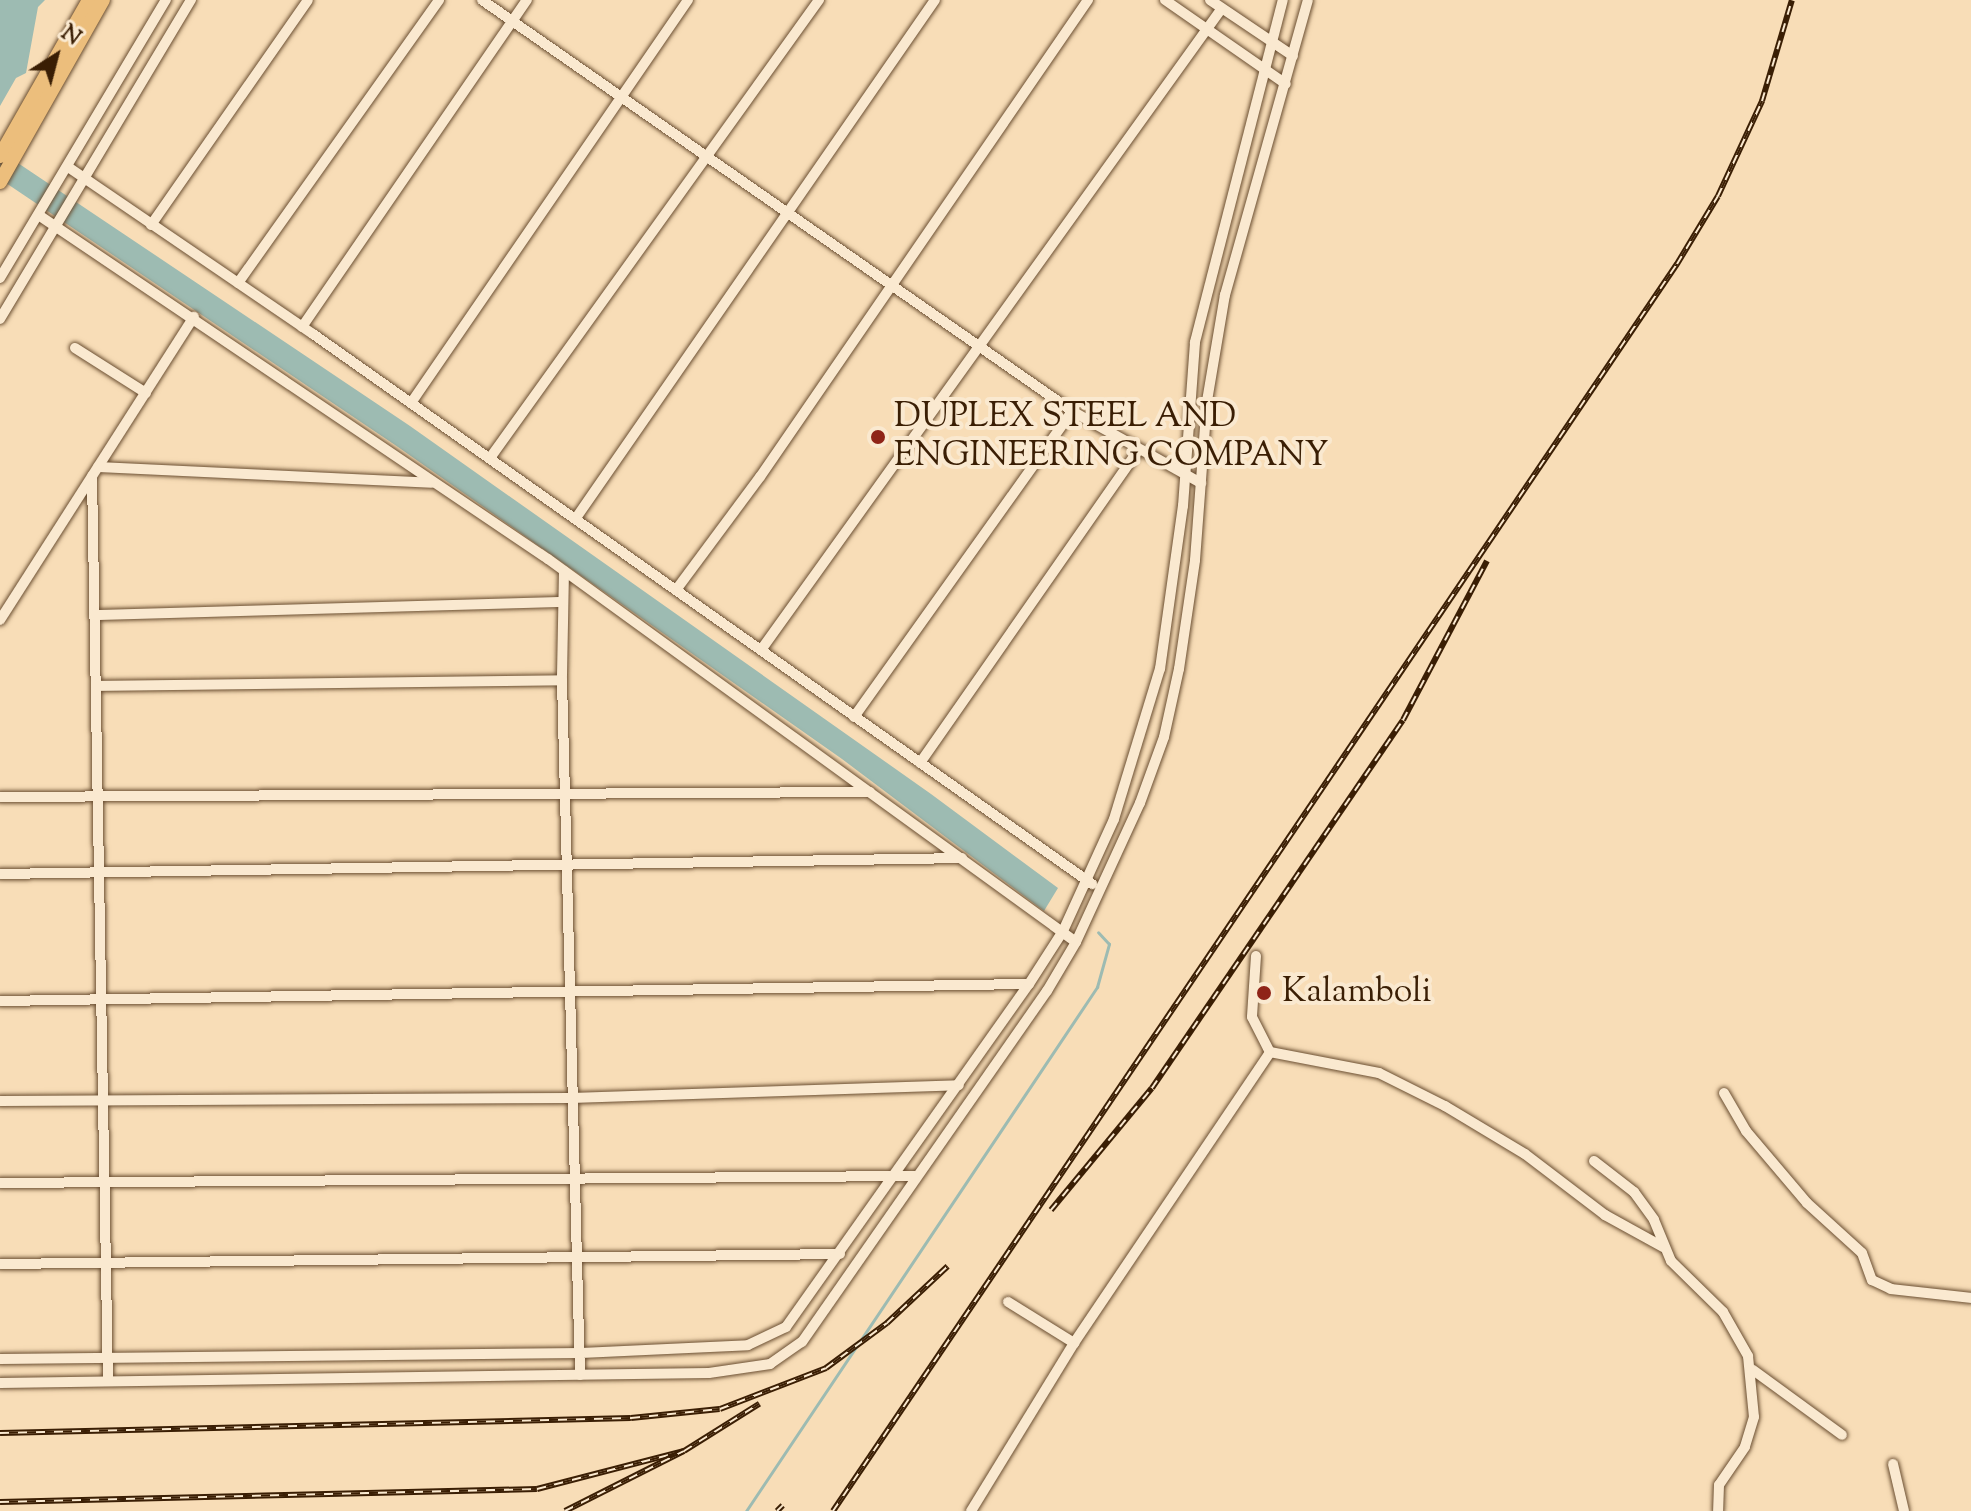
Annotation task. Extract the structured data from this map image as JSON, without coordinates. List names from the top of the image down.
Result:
{
  "places": ["DUPLEX STEEL AND ENGINEERING COMPANY", "Kalamboli"],
  "north": "top right"
}
